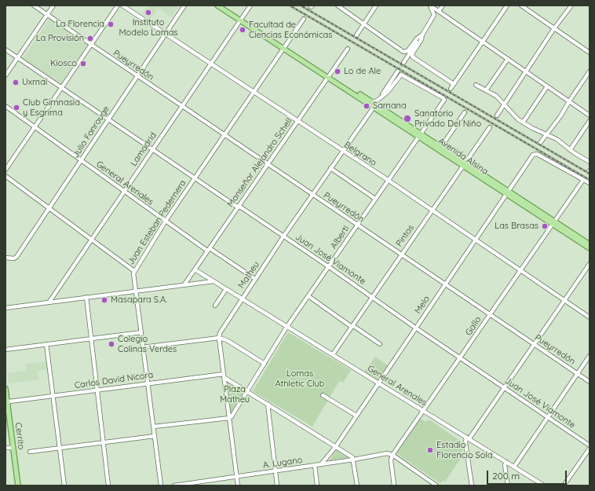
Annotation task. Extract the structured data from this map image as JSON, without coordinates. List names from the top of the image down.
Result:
{
  "streets": {
    "main road": ["Avenida Alsina", "Cerrito"],
    "street": [
      "Pueyrredón",
      "Julio Fonrouge",
      "Lamadrid",
      "Belgrano",
      "Monseñor Alejandro Schell",
      "General Arenales",
      "Juan Esteban Pedernera",
      "Pintos",
      "Alberti",
      "Juan José Viamonte",
      "Matheu",
      "Melo",
      "Gallo",
      "Carlos David Nicora",
      "A. Lugano"
    ]
  },
  "crossings": [
    ["Pueyrredón", "Julio Fonrouge"],
    ["Pueyrredón", "Lamadrid"],
    ["Pueyrredón", "Monseñor Alejandro Schell"],
    ["Pueyrredón", "Juan Esteban Pedernera"],
    ["Pueyrredón", "Pintos"],
    ["Pueyrredón", "Alberti"],
    ["Pueyrredón", "Matheu"],
    ["Pueyrredón", "Melo"],
    ["Pueyrredón", "Gallo"],
    ["Julio Fonrouge", "Belgrano"],
    ["Julio Fonrouge", "General Arenales"],
    ["Julio Fonrouge", "Juan José Viamonte"],
    ["Lamadrid", "Belgrano"],
    ["Lamadrid", "Avenida Alsina"],
    ["Lamadrid", "General Arenales"],
    ["Lamadrid", "Juan José Viamonte"],
    ["Belgrano", "Monseñor Alejandro Schell"],
    ["Belgrano", "Juan Esteban Pedernera"],
    ["Belgrano", "Pintos"],
    ["Belgrano", "Alberti"],
    ["Belgrano", "Matheu"],
    ["Belgrano", "Melo"],
    ["Belgrano", "Gallo"],
    ["Avenida Alsina", "Monseñor Alejandro Schell"],
    ["Avenida Alsina", "Juan Esteban Pedernera"],
    ["Avenida Alsina", "Pintos"],
    ["Avenida Alsina", "Alberti"],
    ["Avenida Alsina", "Matheu"],
    ["Avenida Alsina", "Melo"],
    ["Avenida Alsina", "Gallo"],
    ["Monseñor Alejandro Schell", "General Arenales"],
    ["Monseñor Alejandro Schell", "Juan José Viamonte"],
    ["General Arenales", "Juan Esteban Pedernera"],
    ["General Arenales", "Pintos"],
    ["General Arenales", "Alberti"],
    ["General Arenales", "Matheu"],
    ["General Arenales", "Melo"],
    ["General Arenales", "Gallo"],
    ["Juan Esteban Pedernera", "Juan José Viamonte"],
    ["Juan Esteban Pedernera", "Carlos David Nicora"],
    ["Pintos", "Juan José Viamonte"],
    ["Alberti", "Juan José Viamonte"],
    ["Alberti", "Matheu"],
    ["Juan José Viamonte", "Matheu"],
    ["Juan José Viamonte", "Melo"],
    ["Juan José Viamonte", "Gallo"],
    ["Melo", "Gallo"],
    ["Melo", "A. Lugano"],
    ["Gallo", "A. Lugano"],
    ["Carlos David Nicora", "Cerrito"]
  ],
  "parks": ["Lomas Athletic Club", "Plaza Matheu"],
  "places": [
    "Instituto Modelo Lomas",
    "La Florencia",
    "Facultad de Ciencias Económicas",
    "La Provisión",
    "Kiosco",
    "Lo de Ale",
    "Uxmal",
    "Samana",
    "Club Gimnasia y Esgrima",
    "Sanatorio Privado Del Nińo",
    "Las Brasas",
    "Masapara S.A.",
    "Colegio Colinas Verdes",
    "Estadio Florencio Sola"
  ],
  "scale_bar": "200 m"
}
